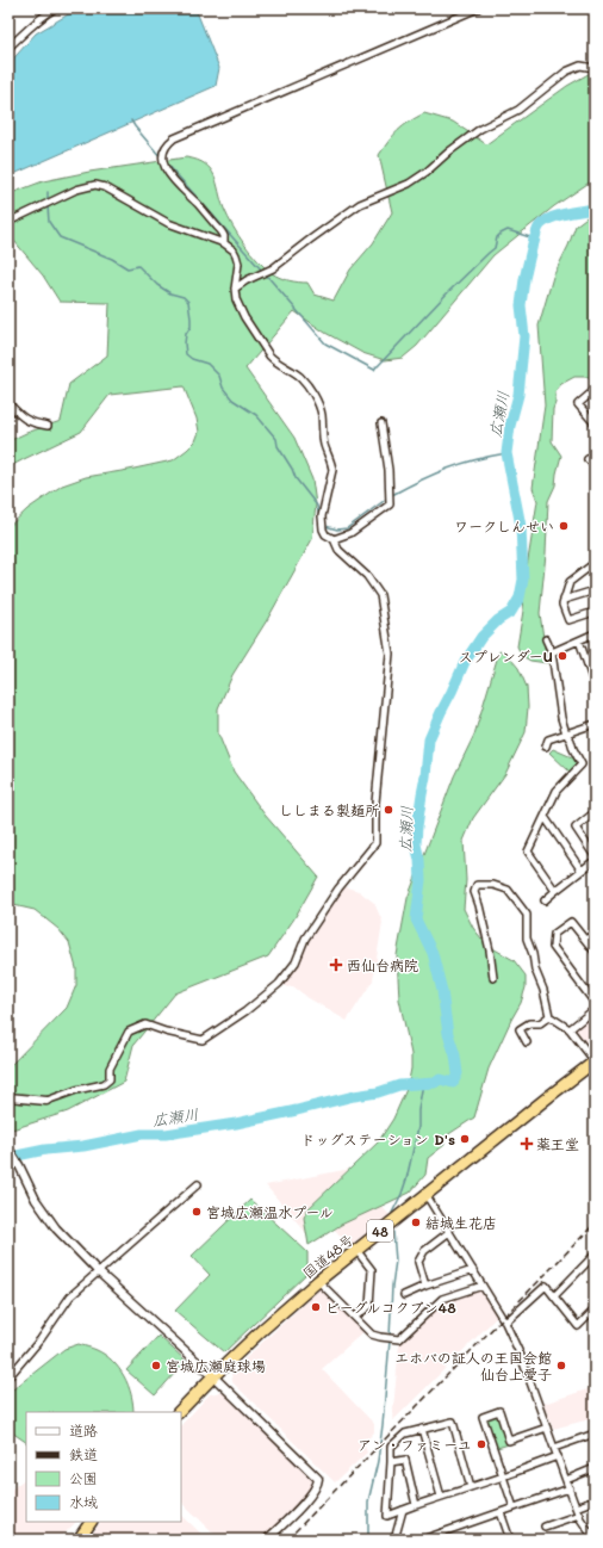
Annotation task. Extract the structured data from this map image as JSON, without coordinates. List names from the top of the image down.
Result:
{
  "streets": {
    "highway": ["48", "国道48号"]
  },
  "water": ["広瀬川"],
  "places": {
    "other": [
      "ワークしんせい",
      "スプレンダーU",
      "ししまる製麺所",
      "ドッグステーション D's",
      "宮城広瀬温水プール",
      "結城生花店",
      "ビーグルコクブン48",
      "宮城広瀬庭球場",
      "エホバの証人の王国会館 仙台上愛子",
      "アン・ファミーユ"
    ],
    "health": ["西仙台病院", "薬王堂"]
  },
  "legend": [
    "道路",
    "鉄道",
    "公園",
    "水域"
  ]
}
